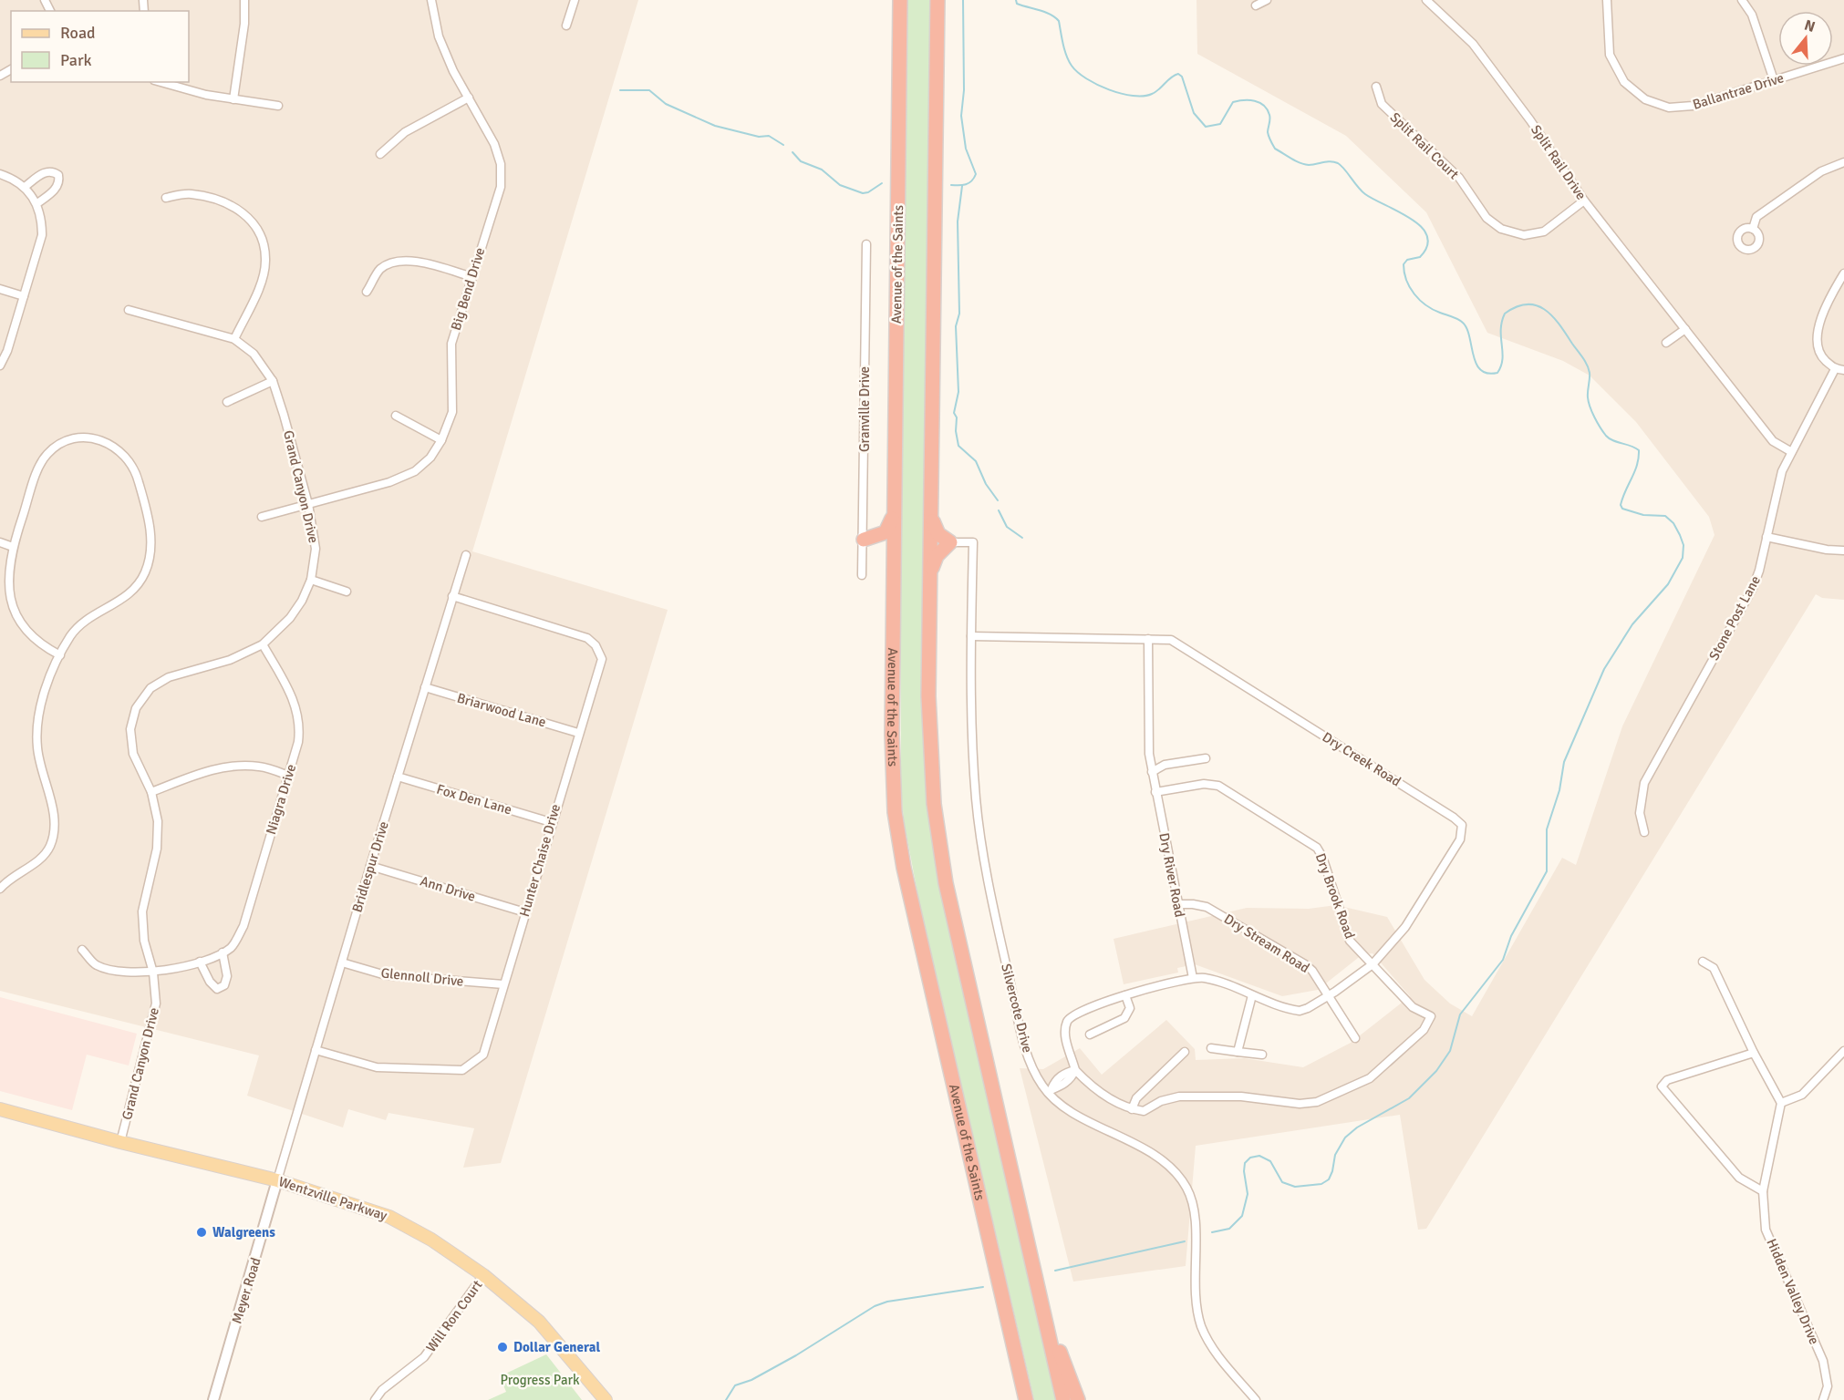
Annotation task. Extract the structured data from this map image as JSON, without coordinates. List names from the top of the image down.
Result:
{
  "streets": {
    "highway": ["Avenue of the Saints"],
    "main road": ["Wentzville Parkway"],
    "street": [
      "Ballantrae Drive",
      "Split Rail Court",
      "Split Rail Drive",
      "Big Bend Drive",
      "Granville Drive",
      "Grand Canyon Drive",
      "Stone Post Lane",
      "Briarwood Lane",
      "Dry Creek Road",
      "Niagra Drive",
      "Fox Den Lane",
      "Hunter Chaise Drive",
      "Bridlespur Drive",
      "Dry River Road",
      "Ann Drive",
      "Dry Brook Road",
      "Dry Stream Road",
      "Glennoll Drive",
      "Silvercote Drive",
      "Meyer Road",
      "Hidden Valley Drive",
      "Will Ron Court"
    ]
  },
  "crossings": [
    ["Split Rail Court", "Split Rail Drive"],
    ["Split Rail Drive", "Stone Post Lane"],
    ["Big Bend Drive", "Grand Canyon Drive"],
    ["Grand Canyon Drive", "Niagra Drive"],
    ["Grand Canyon Drive", "Wentzville Parkway"],
    ["Briarwood Lane", "Hunter Chaise Drive"],
    ["Briarwood Lane", "Bridlespur Drive"],
    ["Dry Creek Road", "Dry River Road"],
    ["Dry Creek Road", "Dry Brook Road"],
    ["Dry Creek Road", "Dry Stream Road"],
    ["Dry Creek Road", "Silvercote Drive"],
    ["Fox Den Lane", "Hunter Chaise Drive"],
    ["Fox Den Lane", "Bridlespur Drive"],
    ["Hunter Chaise Drive", "Bridlespur Drive"],
    ["Hunter Chaise Drive", "Ann Drive"],
    ["Hunter Chaise Drive", "Glennoll Drive"],
    ["Bridlespur Drive", "Ann Drive"],
    ["Bridlespur Drive", "Glennoll Drive"],
    ["Bridlespur Drive", "Wentzville Parkway"],
    ["Bridlespur Drive", "Meyer Road"],
    ["Dry River Road", "Dry Brook Road"],
    ["Dry River Road", "Dry Stream Road"],
    ["Wentzville Parkway", "Meyer Road"],
    ["Wentzville Parkway", "Will Ron Court"]
  ],
  "parks": ["Progress Park"],
  "places": ["Walgreens", "Dollar General"],
  "legend": ["Road", "Park"],
  "north": "top"
}
